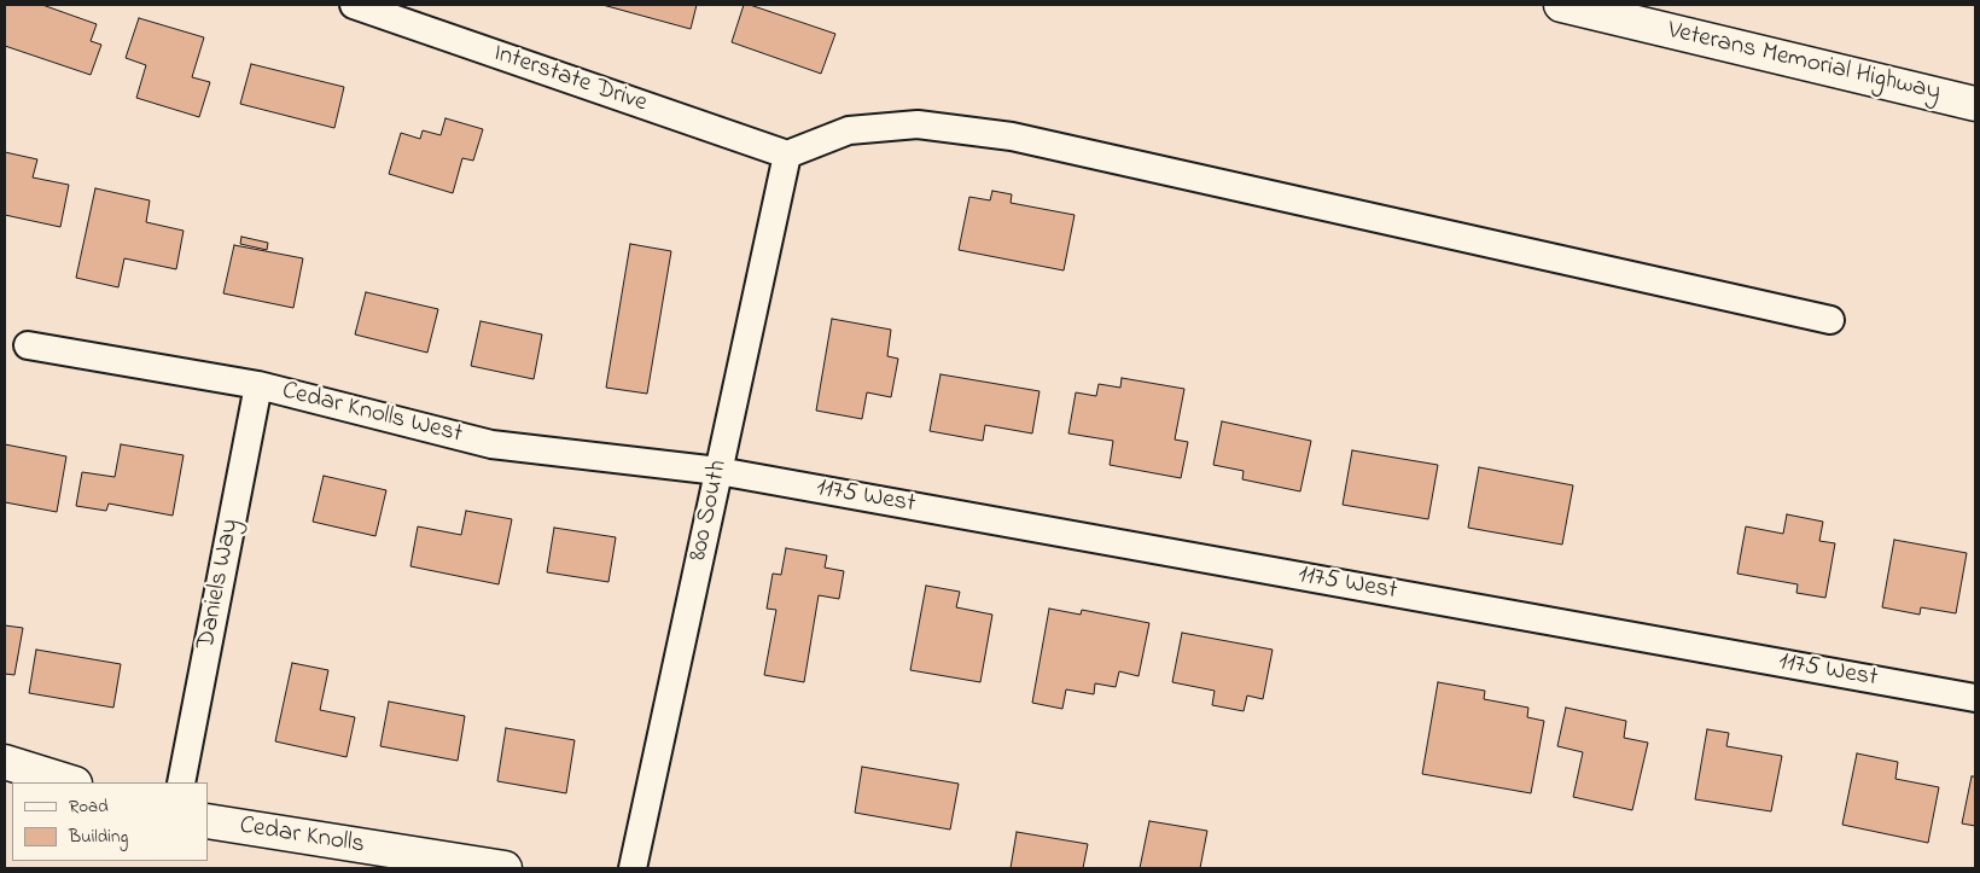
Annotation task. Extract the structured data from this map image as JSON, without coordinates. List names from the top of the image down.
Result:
{
  "streets": {
    "main road": ["Veterans Memorial Highway", "Cedar Knolls"],
    "street": [
      "Interstate Drive",
      "Cedar Knolls West",
      "1175 West",
      "800 South",
      "Daniels Way"
    ]
  },
  "crossings": [
    ["Interstate Drive", "800 South"],
    ["Cedar Knolls West", "1175 West"],
    ["Cedar Knolls West", "800 South"],
    ["Cedar Knolls West", "Daniels Way"],
    ["1175 West", "800 South"]
  ],
  "legend": ["Road", "Building"]
}
